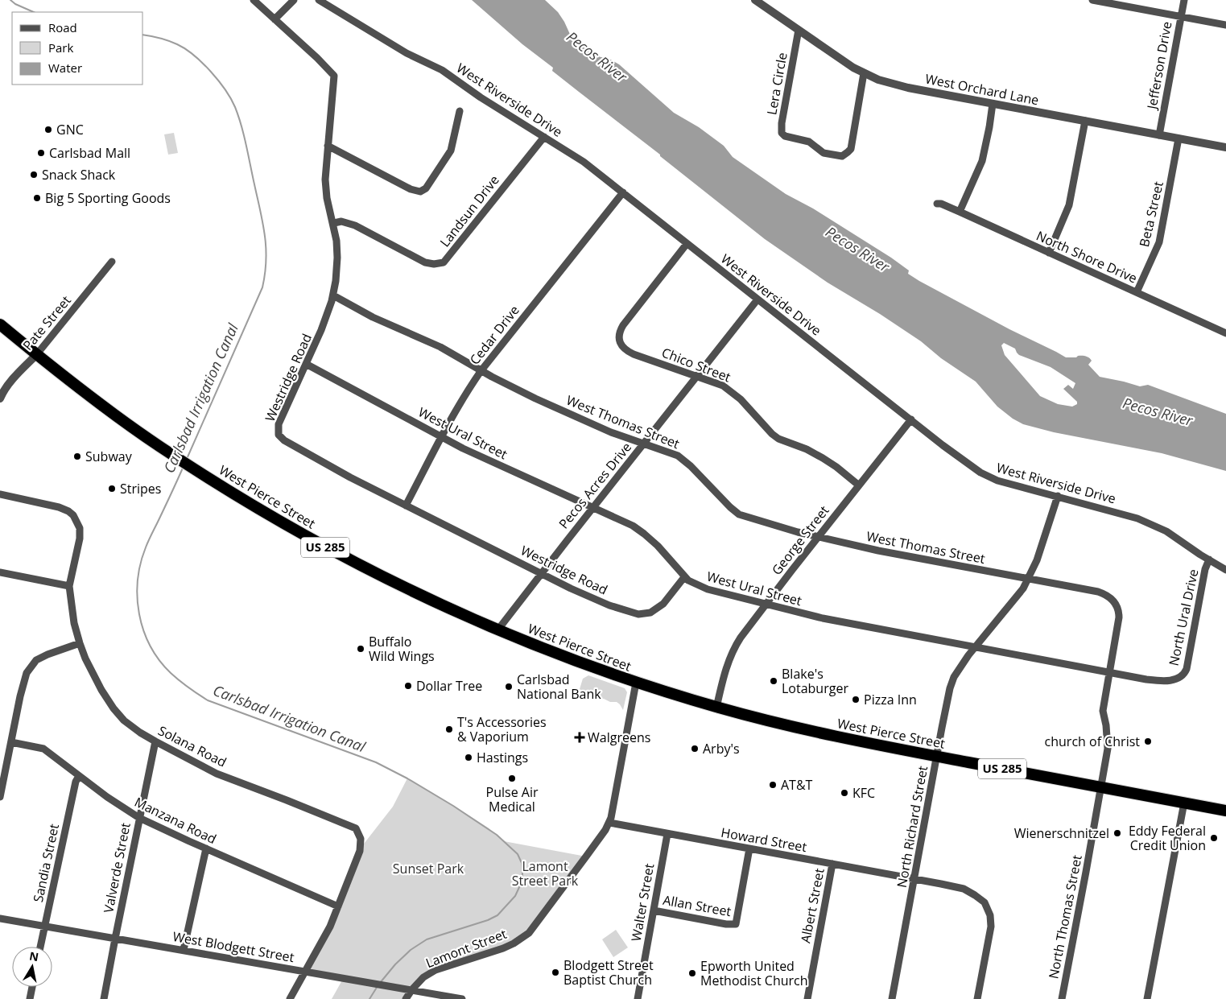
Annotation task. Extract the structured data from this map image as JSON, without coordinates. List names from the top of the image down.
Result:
{
  "streets": {
    "highway": ["West Pierce Street", "US 285"],
    "street": [
      "Jefferson Drive",
      "Lera Circle",
      "West Orchard Lane",
      "West Riverside Drive",
      "Landsun Drive",
      "Beta Street",
      "North Shore Drive",
      "Pate Street",
      "Cedar Drive",
      "Chico Street",
      "Westridge Road",
      "West Thomas Street",
      "West Ural Street",
      "Pecos Acres Drive",
      "George Street",
      "North Ural Drive",
      "Solana Road",
      "Manzana Road",
      "North Richard Street",
      "Howard Street",
      "Sandia Street",
      "Valverde Street",
      "Walter Street",
      "Allan Street",
      "Albert Street",
      "North Thomas Street",
      "West Blodgett Street",
      "Lamont Street"
    ]
  },
  "crossings": [
    ["Jefferson Drive", "West Orchard Lane"],
    ["Lera Circle", "West Orchard Lane"],
    ["West Orchard Lane", "Beta Street"],
    ["West Riverside Drive", "Landsun Drive"],
    ["West Riverside Drive", "Cedar Drive"],
    ["West Riverside Drive", "Chico Street"],
    ["West Riverside Drive", "Pecos Acres Drive"],
    ["West Riverside Drive", "George Street"],
    ["West Riverside Drive", "North Ural Drive"],
    ["West Riverside Drive", "North Richard Street"],
    ["Landsun Drive", "Westridge Road"],
    ["Beta Street", "North Shore Drive"],
    ["Pate Street", "West Pierce Street"],
    ["Cedar Drive", "Westridge Road"],
    ["Cedar Drive", "West Thomas Street"],
    ["Cedar Drive", "West Ural Street"],
    ["Chico Street", "Pecos Acres Drive"],
    ["Chico Street", "George Street"],
    ["Westridge Road", "West Thomas Street"],
    ["Westridge Road", "West Ural Street"],
    ["Westridge Road", "Pecos Acres Drive"],
    ["West Thomas Street", "Pecos Acres Drive"],
    ["West Thomas Street", "George Street"],
    ["West Thomas Street", "North Richard Street"],
    ["West Thomas Street", "North Thomas Street"],
    ["West Ural Street", "Pecos Acres Drive"],
    ["West Ural Street", "George Street"],
    ["West Ural Street", "North Ural Drive"],
    ["West Ural Street", "North Richard Street"],
    ["West Ural Street", "North Thomas Street"],
    ["Pecos Acres Drive", "West Pierce Street"],
    ["West Pierce Street", "George Street"],
    ["West Pierce Street", "North Richard Street"],
    ["West Pierce Street", "North Thomas Street"],
    ["West Pierce Street", "Lamont Street"],
    ["North Ural Drive", "North Thomas Street"],
    ["Solana Road", "Manzana Road"],
    ["Solana Road", "Valverde Street"],
    ["Solana Road", "West Blodgett Street"],
    ["Manzana Road", "Sandia Street"],
    ["Manzana Road", "Valverde Street"],
    ["North Richard Street", "Howard Street"],
    ["Howard Street", "Walter Street"],
    ["Howard Street", "Allan Street"],
    ["Howard Street", "Albert Street"],
    ["Howard Street", "Lamont Street"],
    ["Sandia Street", "West Blodgett Street"],
    ["Valverde Street", "West Blodgett Street"],
    ["Walter Street", "Allan Street"],
    ["West Blodgett Street", "Lamont Street"]
  ],
  "water": ["Pecos River", "Carlsbad Irrigation Canal"],
  "parks": ["Lamont Street Park", "Sunset Park"],
  "places": {
    "other": [
      "GNC",
      "Carlsbad Mall",
      "Snack Shack",
      "Big 5 Sporting Goods",
      "Subway",
      "Stripes",
      "Buffalo Wild Wings",
      "Blake's Lotaburger",
      "Dollar Tree",
      "Carlsbad National Bank",
      "Pizza Inn",
      "T's Accessories & Vaporium",
      "church of Christ",
      "Arby's",
      "Hastings",
      "Pulse Air Medical",
      "AT&T",
      "KFC",
      "Wienerschnitzel",
      "Eddy Federal Credit Union",
      "Blodgett Street Baptist Church",
      "Epworth United Methodist Church"
    ],
    "health": ["Walgreens"]
  },
  "legend": ["Road", "Park", "Water"],
  "north": "top"
}
